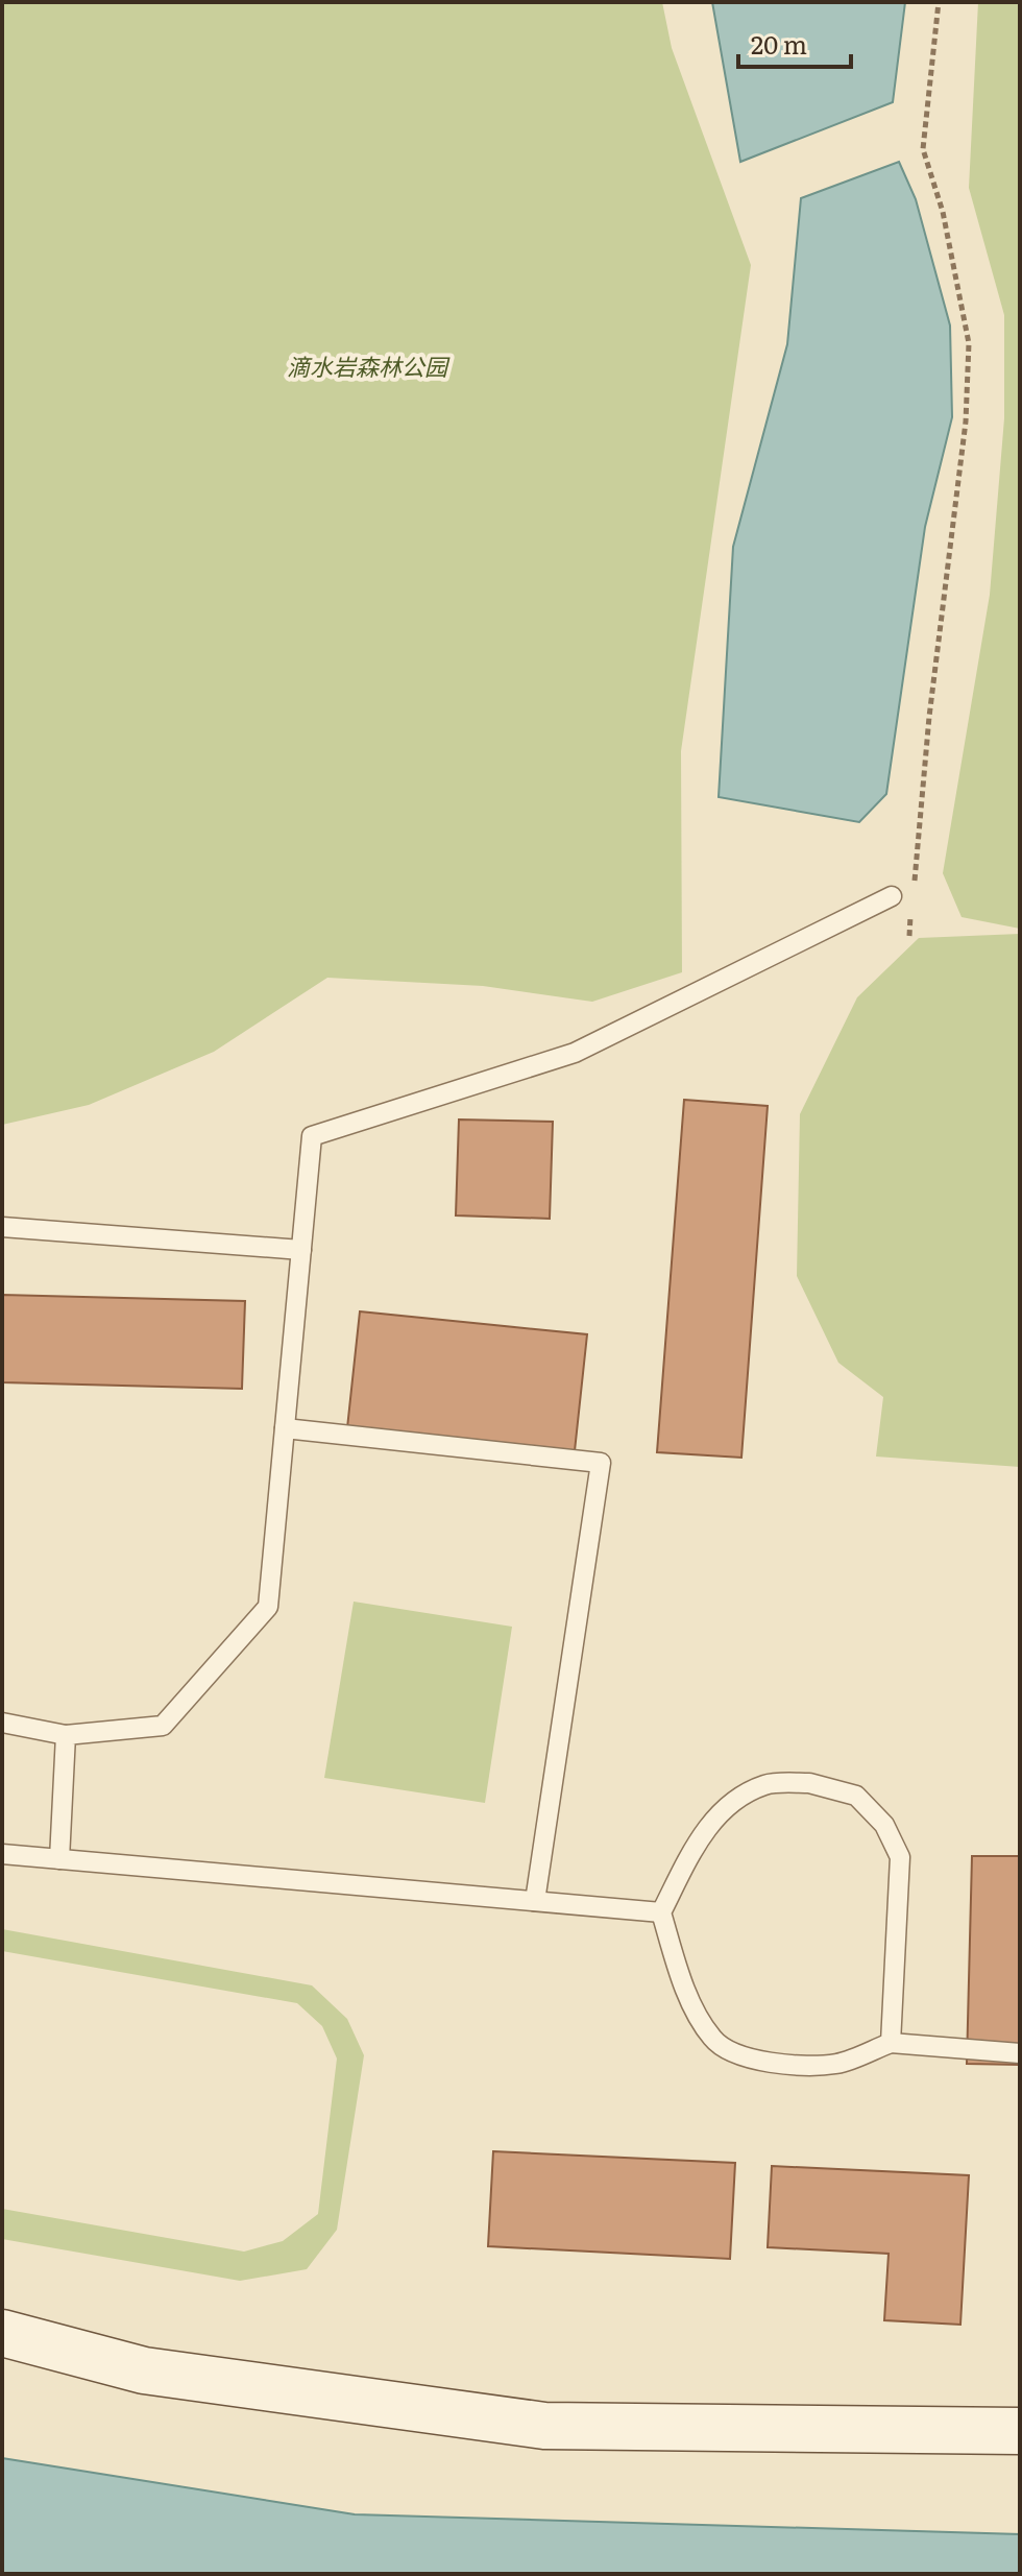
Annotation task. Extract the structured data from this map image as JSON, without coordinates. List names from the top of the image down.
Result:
{
  "parks": ["滴水岩森林公园"],
  "scale_bar": "20 m"
}
